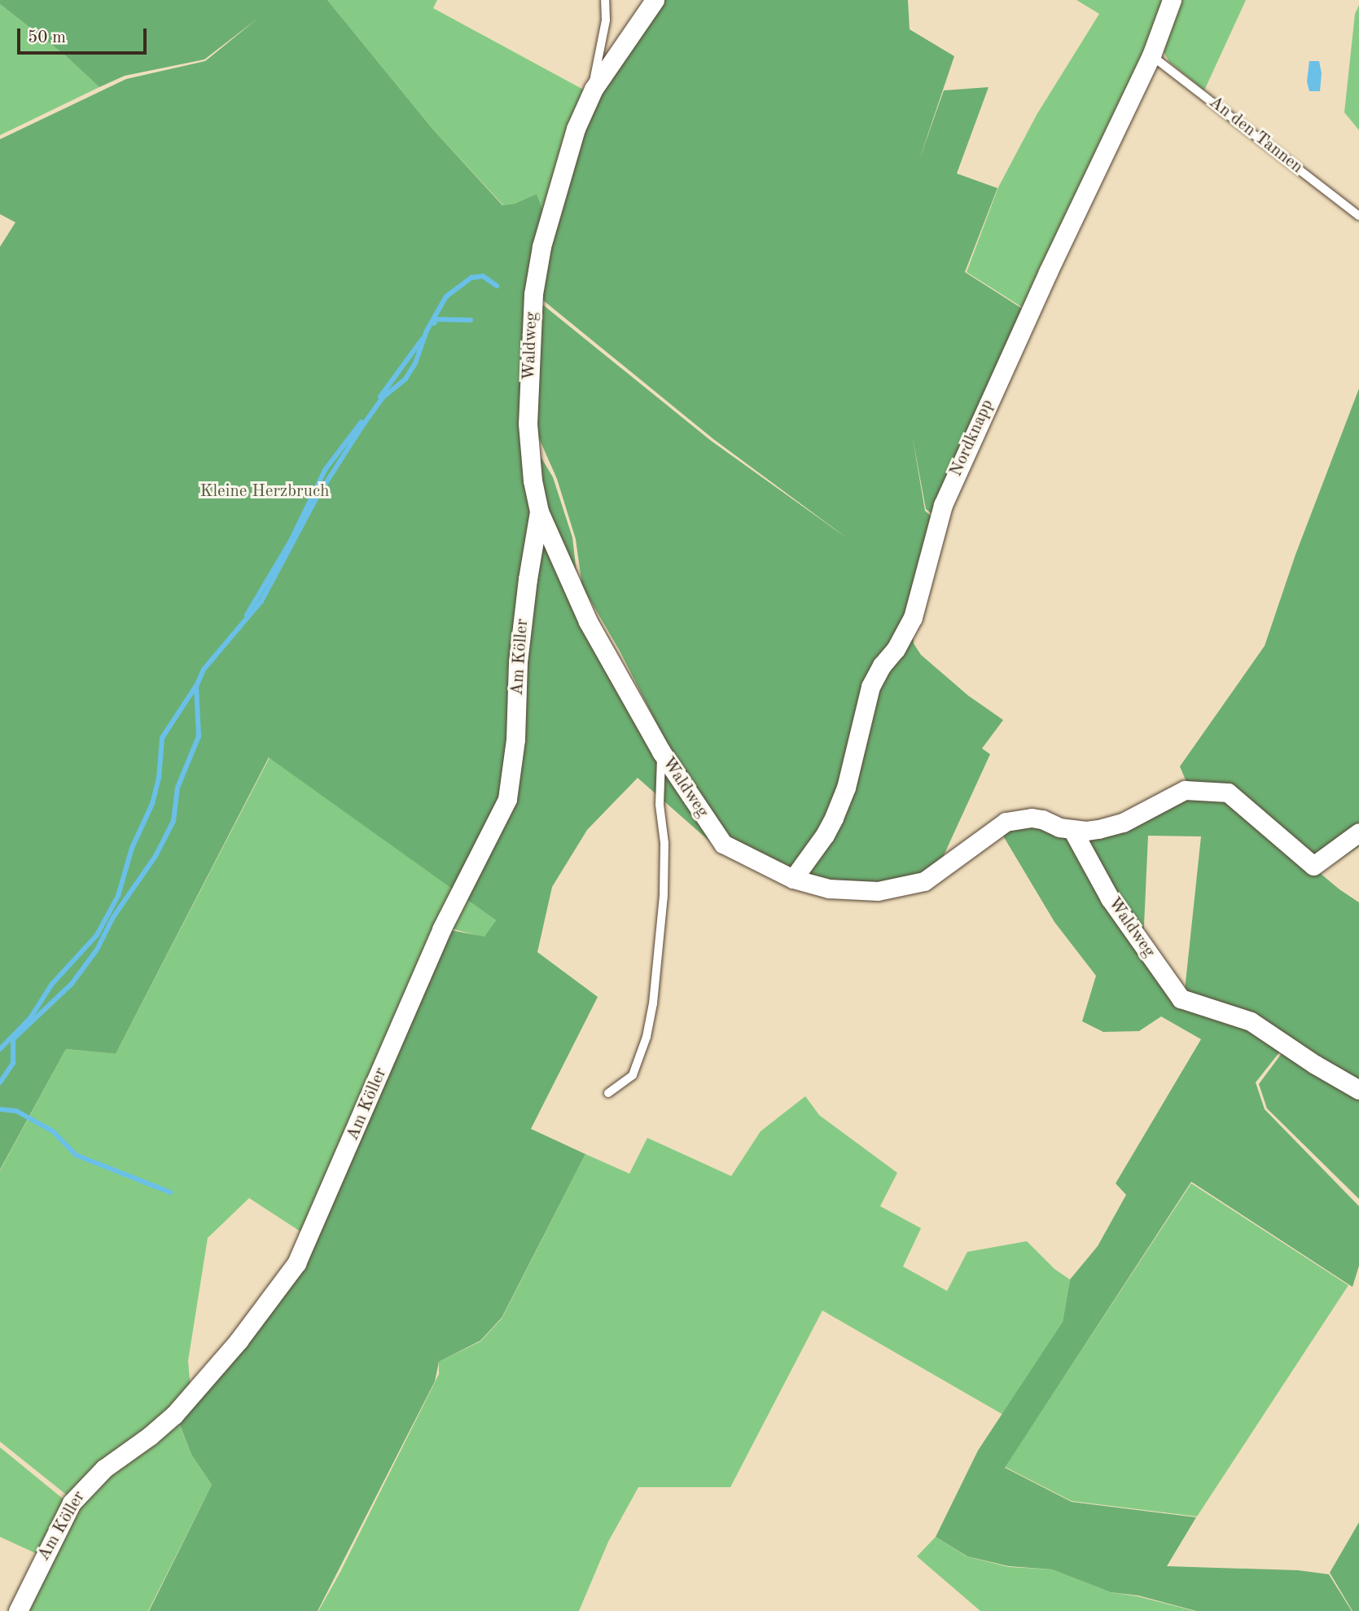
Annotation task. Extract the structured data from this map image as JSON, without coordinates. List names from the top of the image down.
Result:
{
  "streets": {
    "street": ["Waldweg", "Nordknapp", "Am Köller"],
    "lane": ["An den Tannen"]
  },
  "crossings": [
    ["An den Tannen", "Nordknapp"],
    ["Waldweg", "Nordknapp"],
    ["Waldweg", "Am Köller"]
  ],
  "parks": ["Kleine Herzbruch"],
  "scale_bar": "50 m"
}
